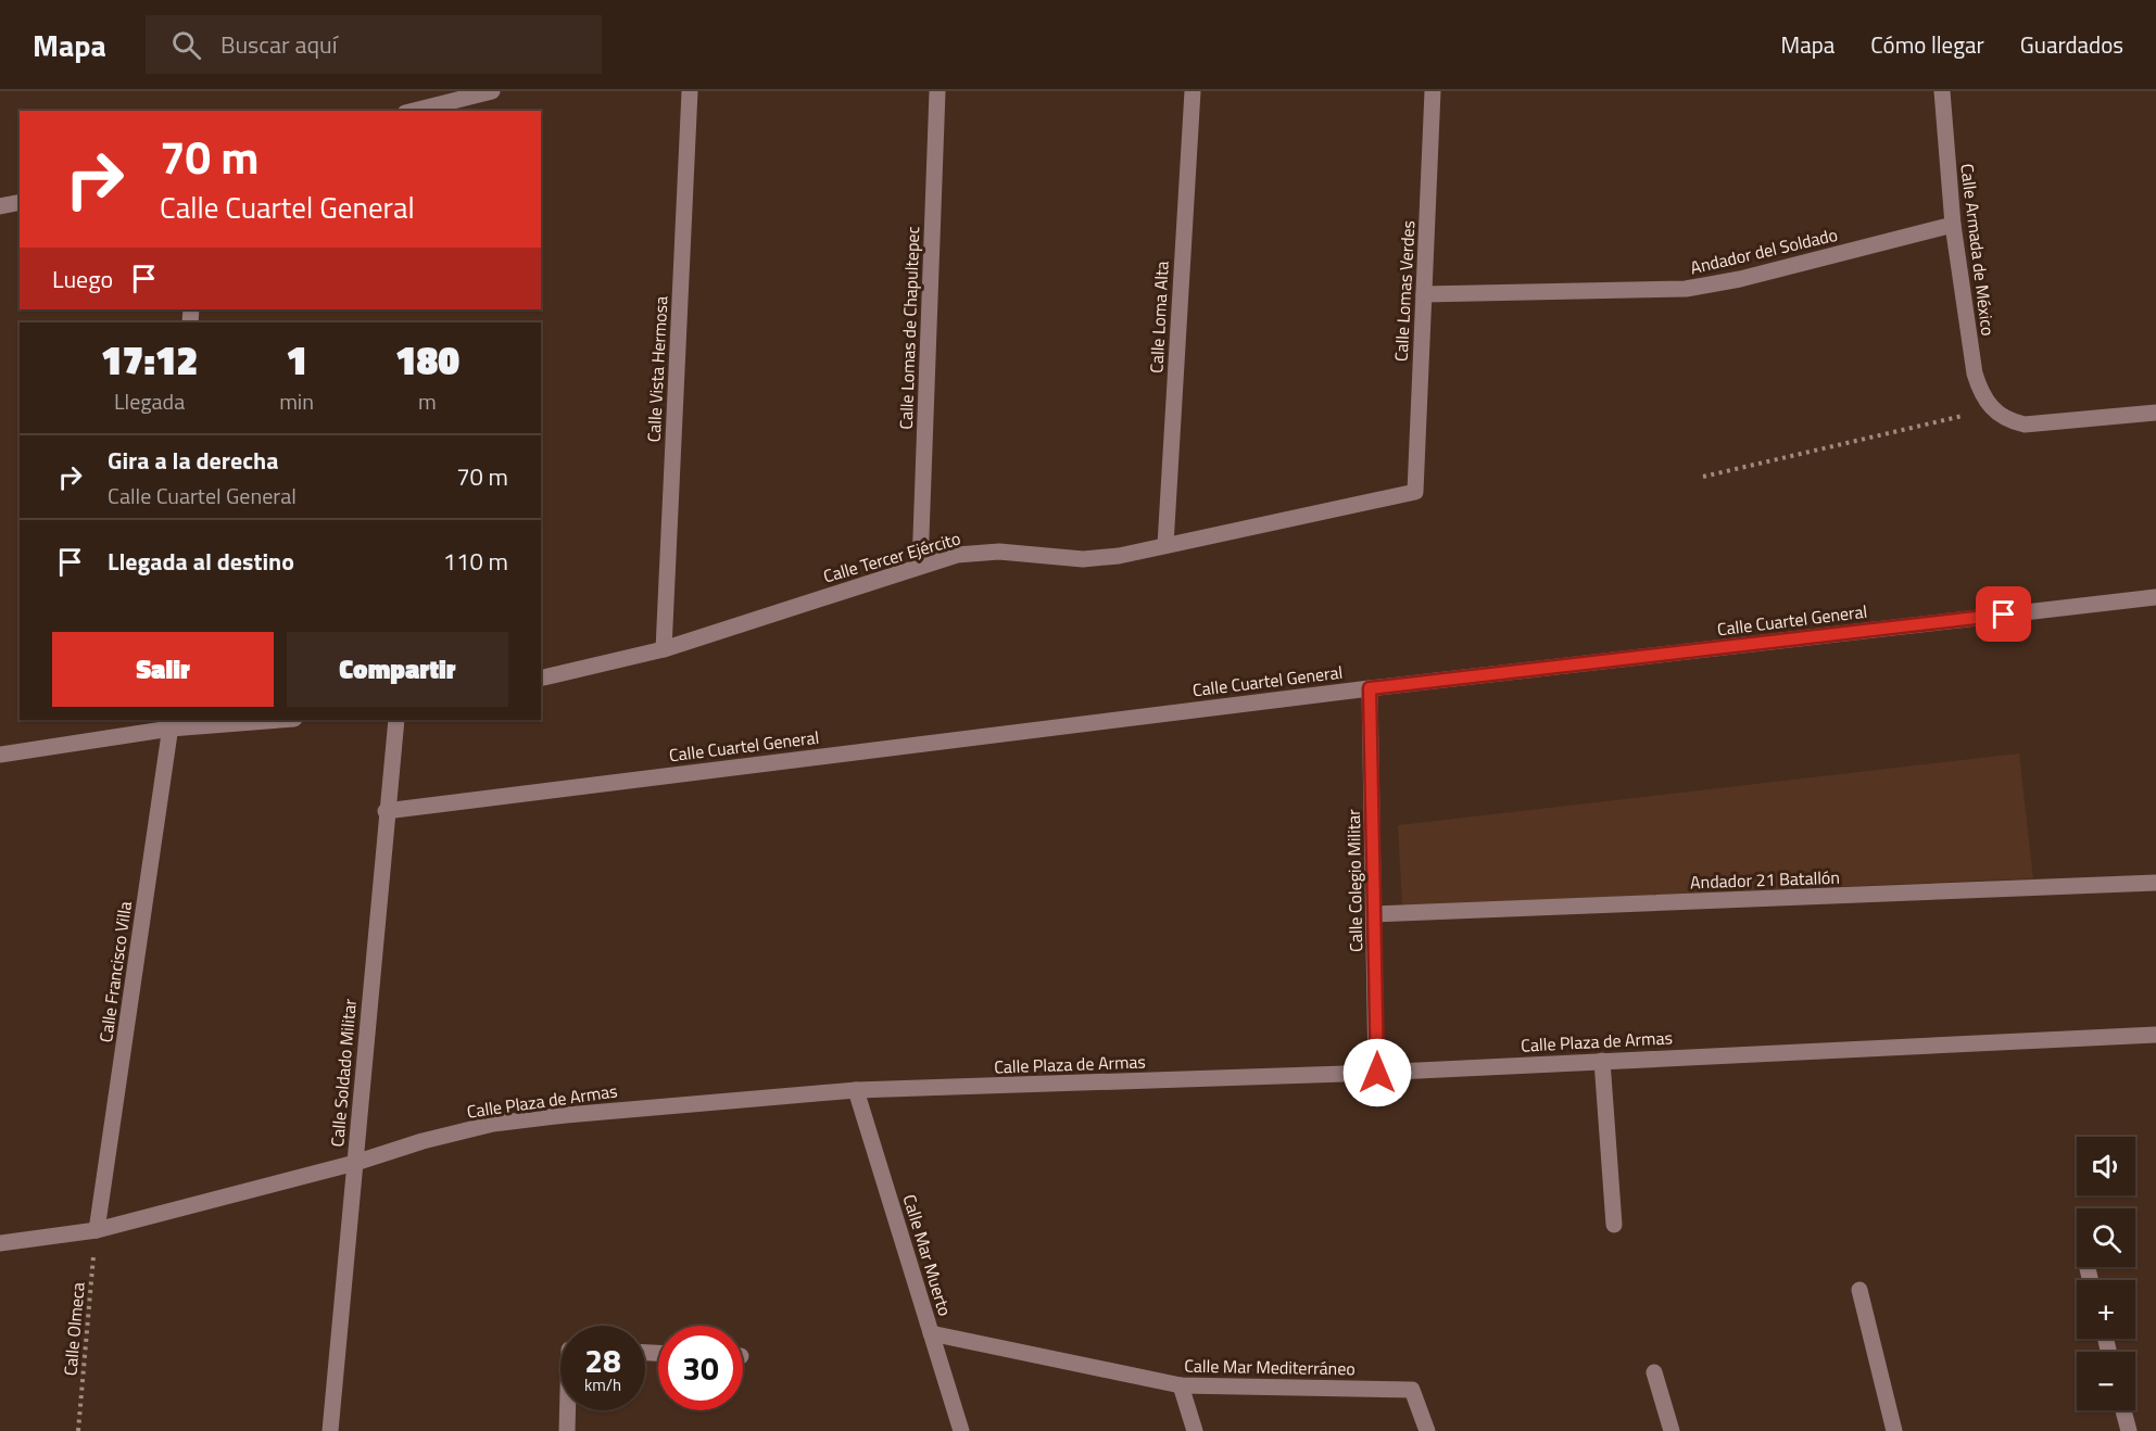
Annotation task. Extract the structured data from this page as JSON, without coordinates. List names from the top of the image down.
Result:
{
  "streets": {
    "street": [
      "Calle Armada de México",
      "Andador del Soldado",
      "Calle Lomas Verdes",
      "Calle Loma Alta",
      "Calle Lomas de Chapultepec",
      "Calle Vista Hermosa",
      "Calle Tercer Ejército",
      "Calle Cuartel General",
      "Andador 21 Batallón",
      "Calle Colegio Militar",
      "Calle Francisco Villa",
      "Calle Plaza de Armas",
      "Calle Soldado Militar",
      "Calle Mar Muerto",
      "Calle Mar Mediterráneo"
    ],
    "path": ["Calle Olmeca"]
  },
  "crossings": [
    ["Calle Armada de México", "Andador del Soldado"],
    ["Andador del Soldado", "Calle Lomas Verdes"],
    ["Calle Lomas Verdes", "Calle Tercer Ejército"],
    ["Calle Loma Alta", "Calle Tercer Ejército"],
    ["Calle Lomas de Chapultepec", "Calle Tercer Ejército"],
    ["Calle Vista Hermosa", "Calle Tercer Ejército"],
    ["Calle Cuartel General", "Calle Colegio Militar"],
    ["Calle Cuartel General", "Calle Soldado Militar"],
    ["Andador 21 Batallón", "Calle Colegio Militar"],
    ["Calle Colegio Militar", "Calle Plaza de Armas"],
    ["Calle Francisco Villa", "Calle Plaza de Armas"],
    ["Calle Francisco Villa", "Calle Olmeca"],
    ["Calle Plaza de Armas", "Calle Soldado Militar"],
    ["Calle Plaza de Armas", "Calle Mar Muerto"],
    ["Calle Plaza de Armas", "Calle Olmeca"],
    ["Calle Mar Muerto", "Calle Mar Mediterráneo"]
  ],
  "page": {
    "header": "Mapa",
    "search": "Buscar aquí",
    "nav": ["Mapa", "Cómo llegar", "Guardados"],
    "turn": ["70 m", "Calle Cuartel General"],
    "then": "Luego",
    "eta": [
      "17:12",
      "Llegada",
      "1",
      "min",
      "180",
      "m"
    ],
    "list": [
      {
        "name": "Gira a la derecha",
        "note": "Calle Cuartel General",
        "value": "70 m"
      },
      {
        "name": "Llegada al destino",
        "value": "110 m"
      }
    ],
    "buttons": ["Salir", "Compartir"],
    "map_buttons": ["+", "−"],
    "speed": "28 km/h",
    "limit": "30"
  }
}
